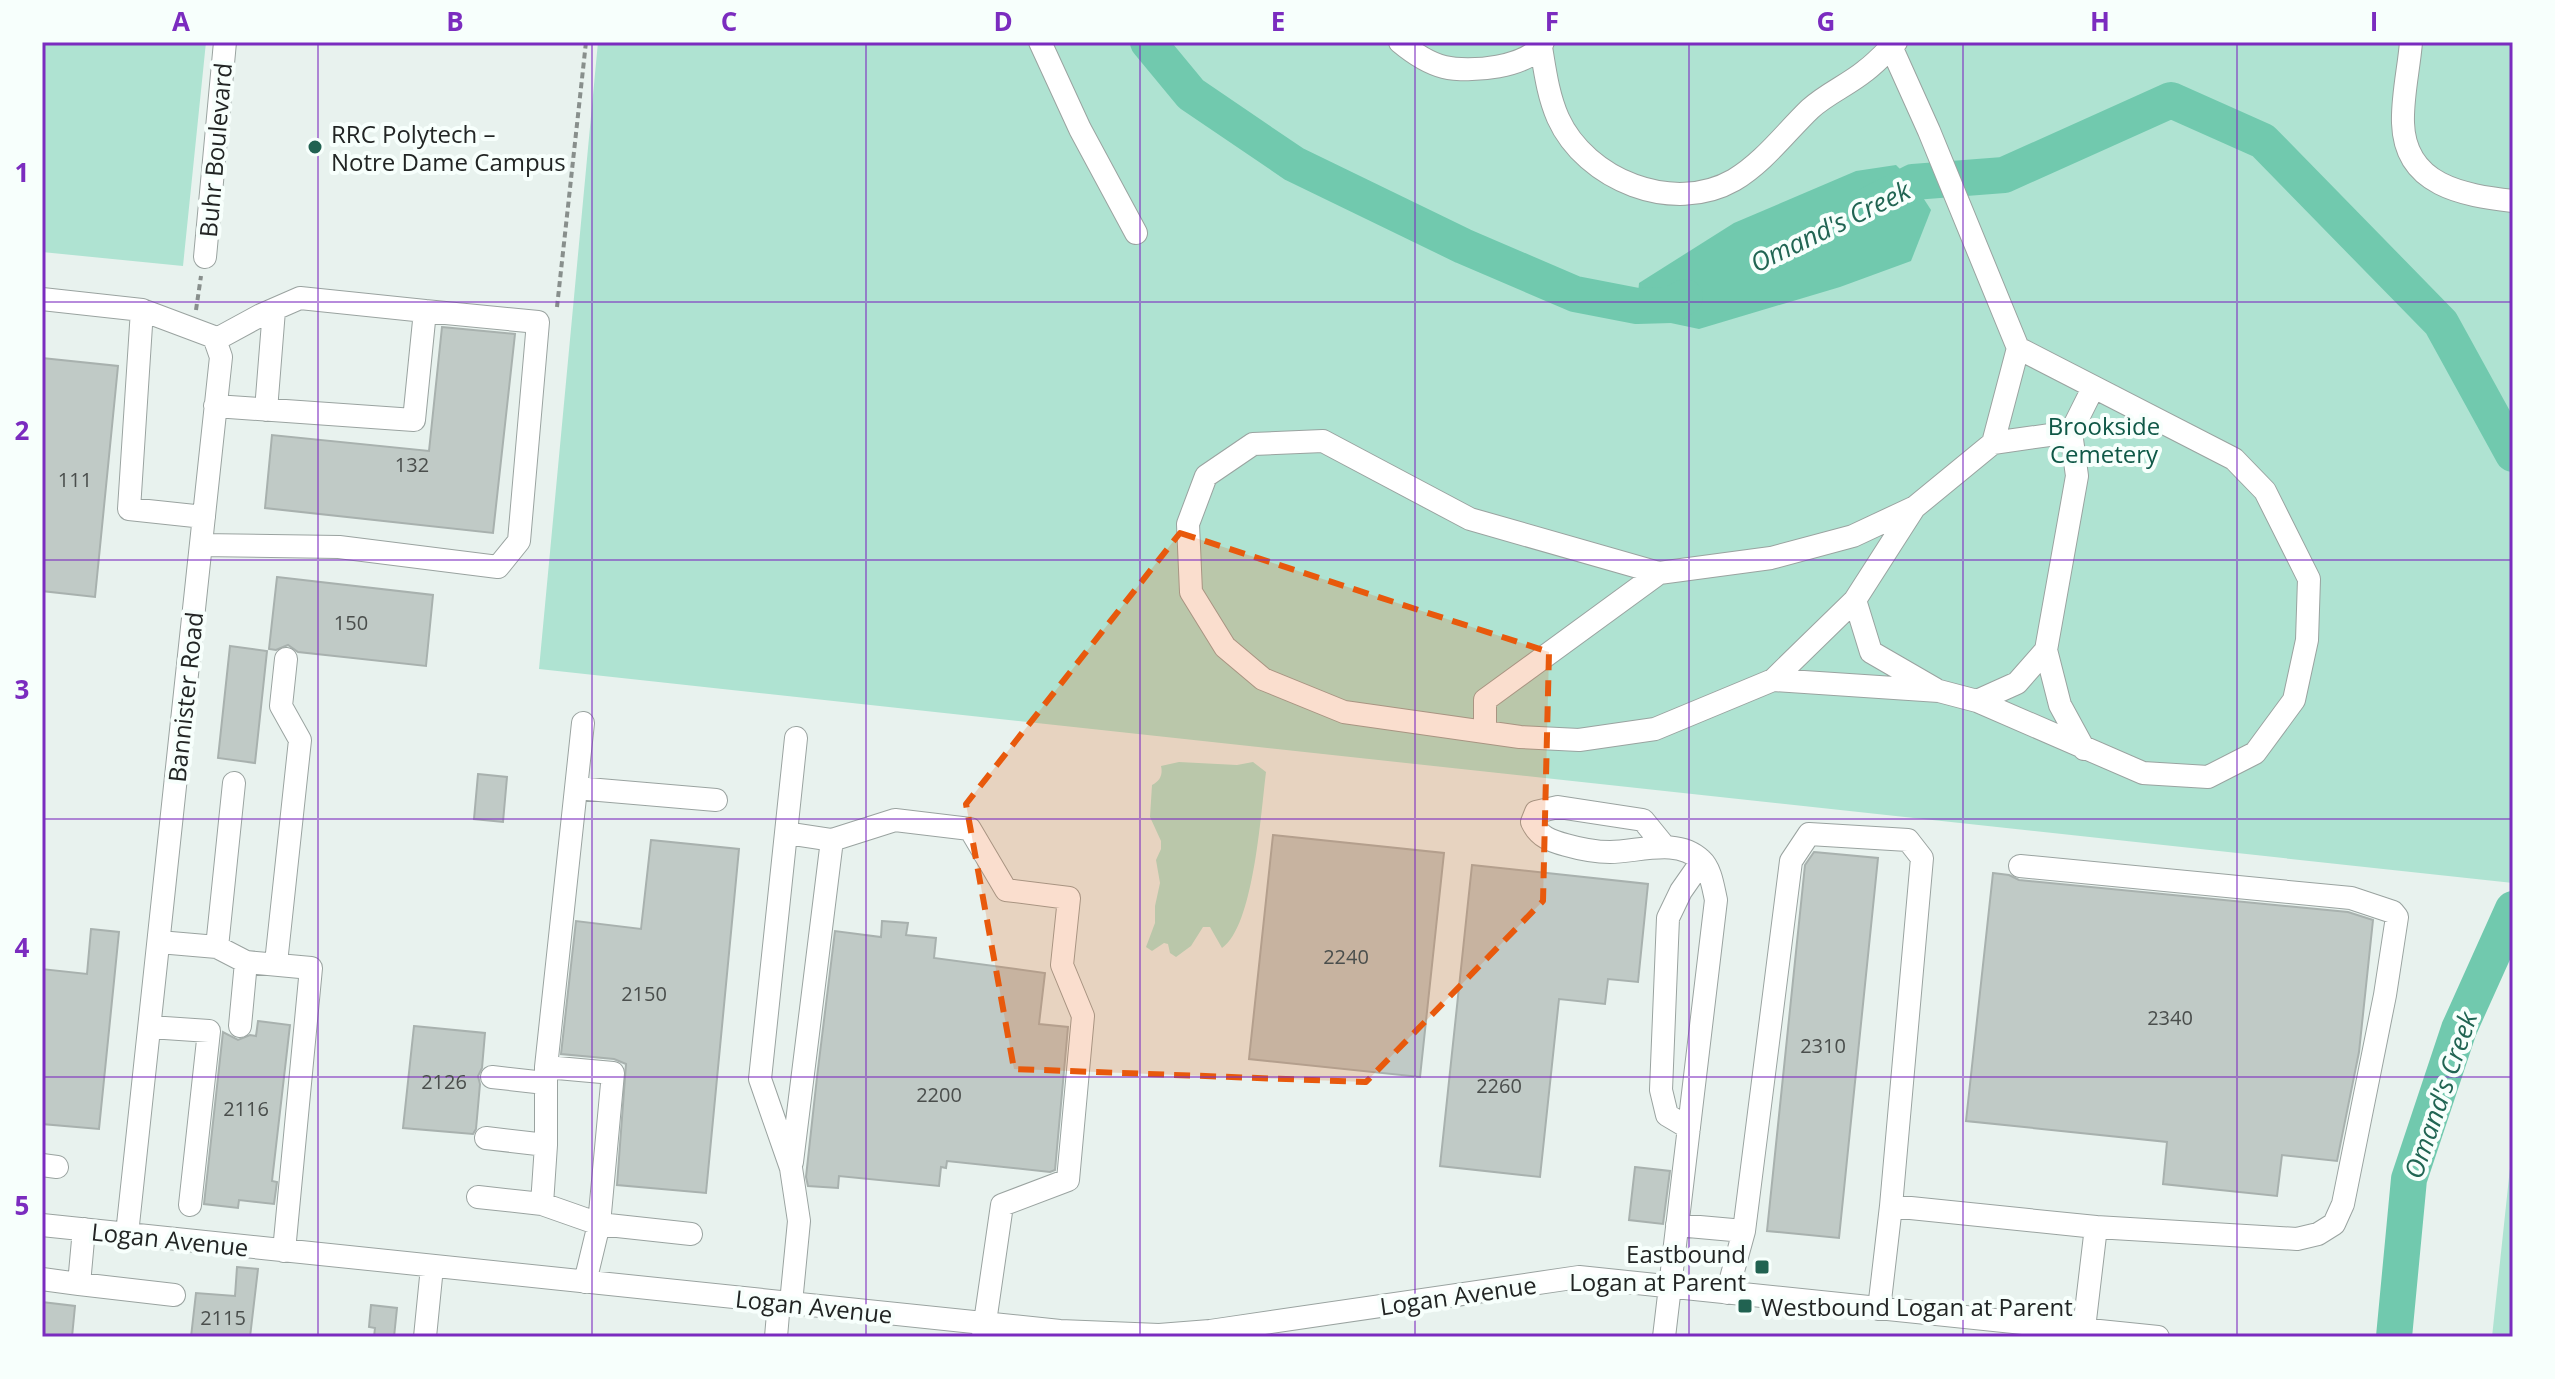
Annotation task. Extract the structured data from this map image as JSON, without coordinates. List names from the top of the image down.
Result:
{
  "streets": {
    "street": ["Buhr Boulevard", "Bannister Road", "Logan Avenue"]
  },
  "crossings": [
    ["Bannister Road", "Logan Avenue"]
  ],
  "water": ["Omand's Creek"],
  "parks": ["Brookside Cemetery"],
  "places": {
    "other": ["RRC Polytech – Notre Dame Campus"],
    "transit": ["Eastbound Logan at Parent", "Westbound Logan at Parent"]
  },
  "house_numbers": [
    "132",
    "111",
    "150",
    "2240",
    "2150",
    "2340",
    "2310",
    "2126",
    "2260",
    "2200",
    "2116",
    "2115"
  ],
  "grid": {
    "columns": [
      "A",
      "B",
      "C",
      "D",
      "E",
      "F",
      "G",
      "H",
      "I"
    ],
    "rows": [
      "1",
      "2",
      "3",
      "4",
      "5"
    ]
  }
}
